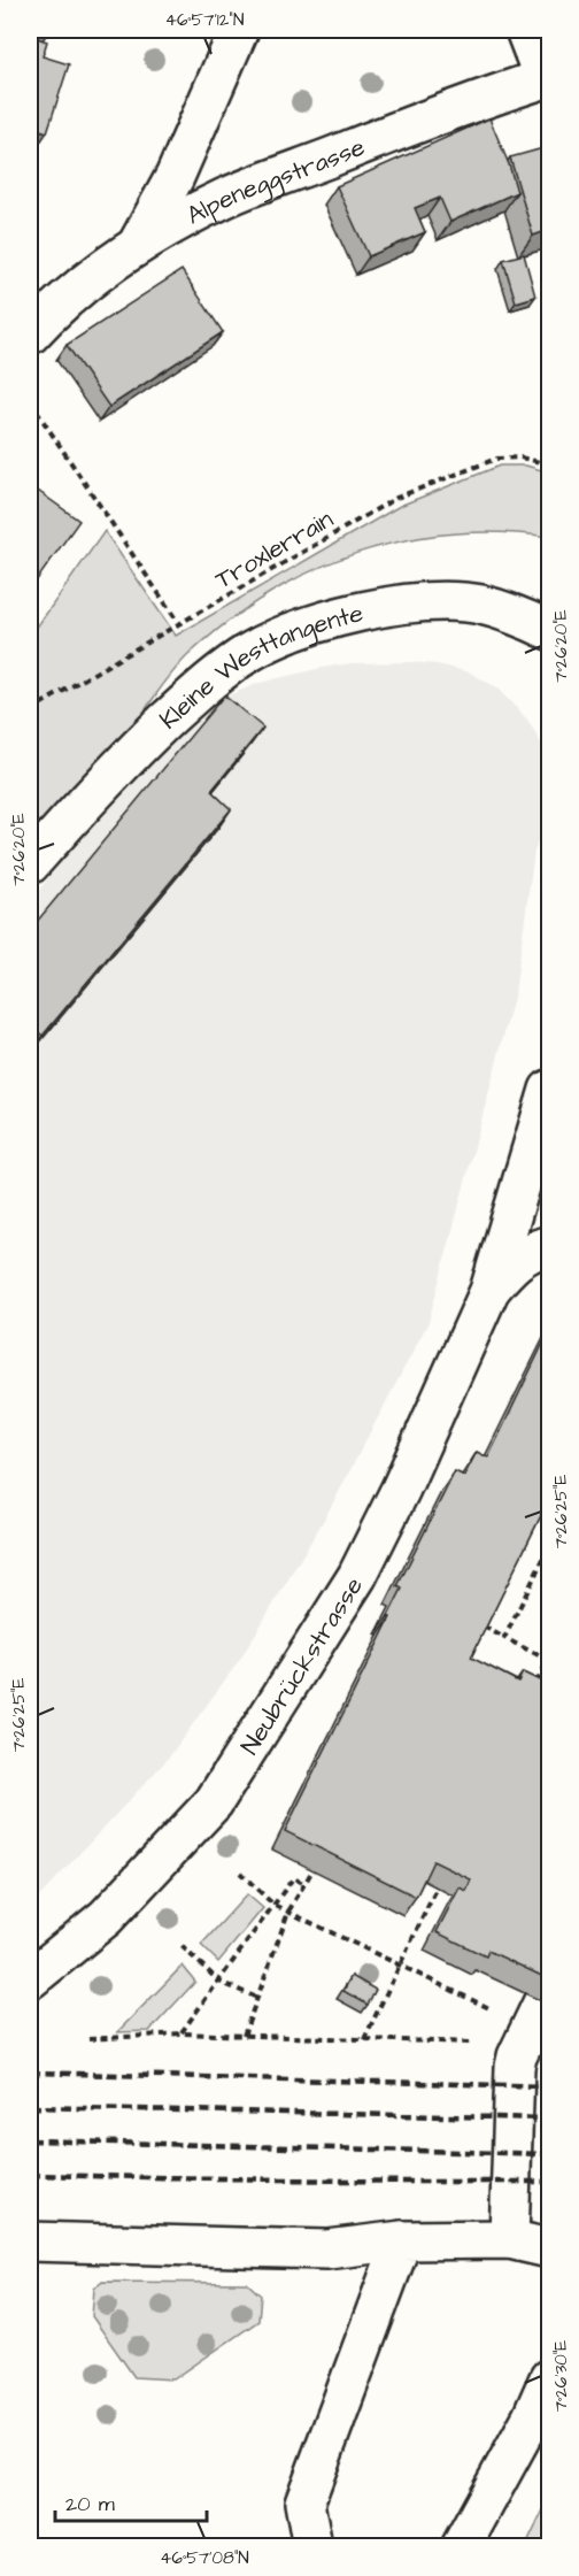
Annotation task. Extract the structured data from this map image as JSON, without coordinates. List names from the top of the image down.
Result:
{
  "streets": {
    "main road": ["Alpeneggstrasse", "Kleine Westtangente", "Neubrückstrasse"],
    "path": ["Troxlerrain"]
  },
  "scale_bar": "20 m",
  "coordinates": [
    "46°57'12\"N",
    "7°26'20\"E",
    "7°26'25\"E",
    "7°26'30\"E",
    "46°57'08\"N"
  ]
}
